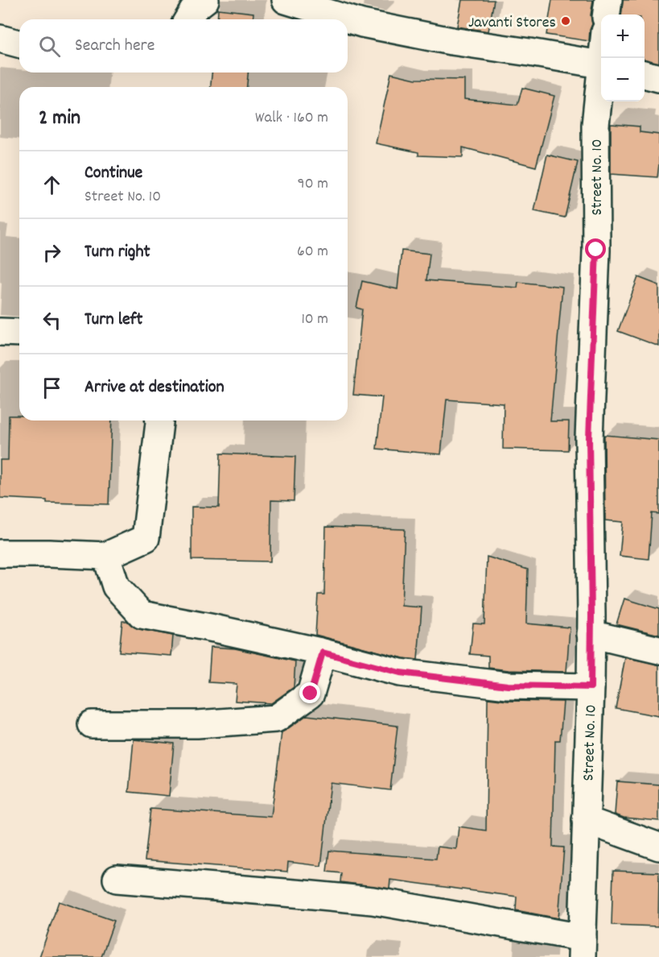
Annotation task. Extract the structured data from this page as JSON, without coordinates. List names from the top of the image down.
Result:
{
  "streets": {
    "street": ["Street No. 10"]
  },
  "places": ["Javanti Stores"],
  "page": {
    "map_buttons": ["+", "−"],
    "search": "Search here",
    "heading": ["2 min", "Walk · 160 m"],
    "list": [
      ["Continue", "Street No. 10", "90 m"],
      ["Turn right", "60 m"],
      ["Turn left", "10 m"],
      "Arrive at destination"
    ]
  }
}
